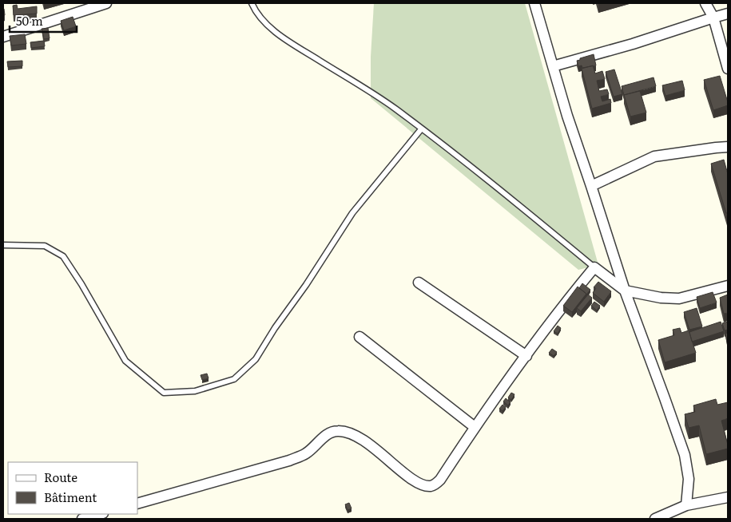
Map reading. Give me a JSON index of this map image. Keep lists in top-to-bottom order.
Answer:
{
  "legend": ["Route", "Bâtiment"],
  "scale_bar": "50 m"
}
